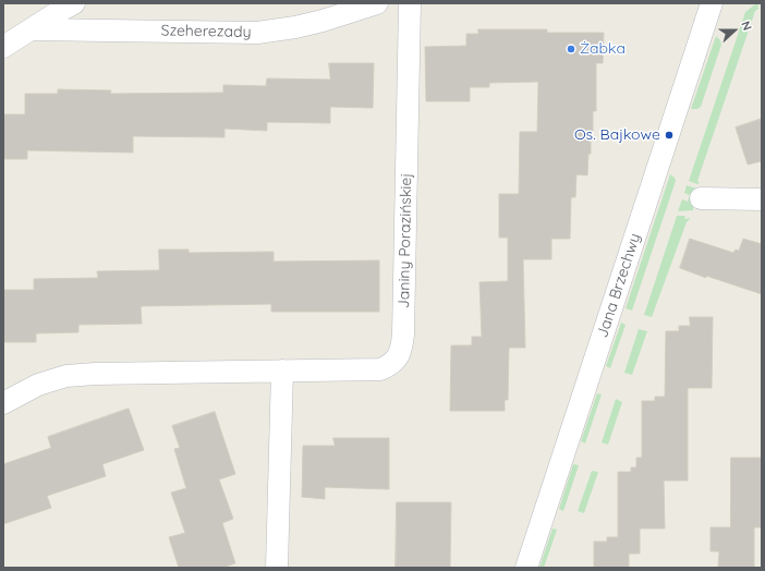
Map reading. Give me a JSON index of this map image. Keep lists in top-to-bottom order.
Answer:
{
  "streets": {
    "street": ["Szeherezady", "Janiny Porazińskiej", "Jana Brzechwy"]
  },
  "places": ["Żabka", "Os. Bajkowe"],
  "north": "right"
}
